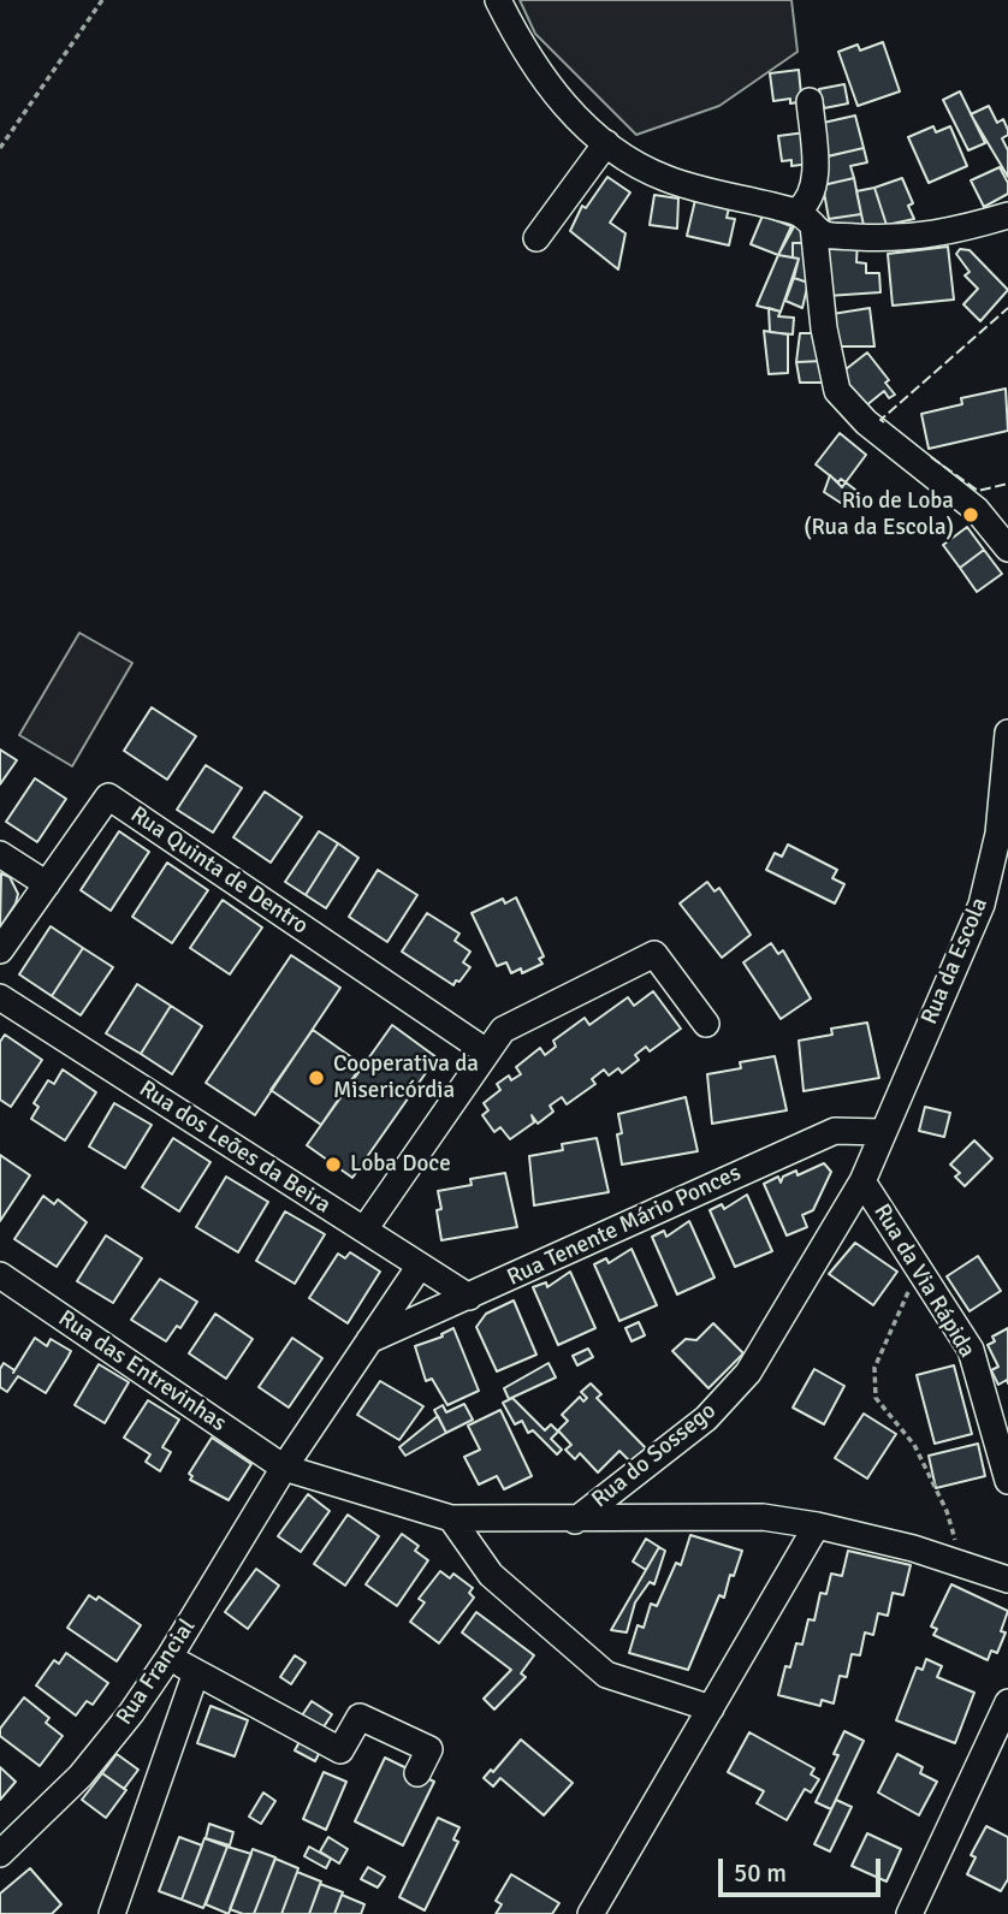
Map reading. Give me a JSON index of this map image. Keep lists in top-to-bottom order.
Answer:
{
  "streets": {
    "street": [
      "Rua Quinta de Dentro",
      "Rua da Escola",
      "Rua dos Leões da Beira",
      "Rua Tenente Mário Ponces",
      "Rua da Via Rápida",
      "Rua das Entrevinhas",
      "Rua do Sossego",
      "Rua Francial"
    ]
  },
  "crossings": [
    ["Rua da Escola", "Rua Tenente Mário Ponces"],
    ["Rua da Escola", "Rua do Sossego"],
    ["Rua dos Leões da Beira", "Rua Tenente Mário Ponces"],
    ["Rua Tenente Mário Ponces", "Rua do Sossego"],
    ["Rua da Via Rápida", "Rua do Sossego"],
    ["Rua das Entrevinhas", "Rua do Sossego"],
    ["Rua das Entrevinhas", "Rua Francial"],
    ["Rua do Sossego", "Rua Francial"]
  ],
  "places": ["Rio de Loba (Rua da Escola)", "Cooperativa da Misericórdia", "Loba Doce"],
  "scale_bar": "50 m"
}
